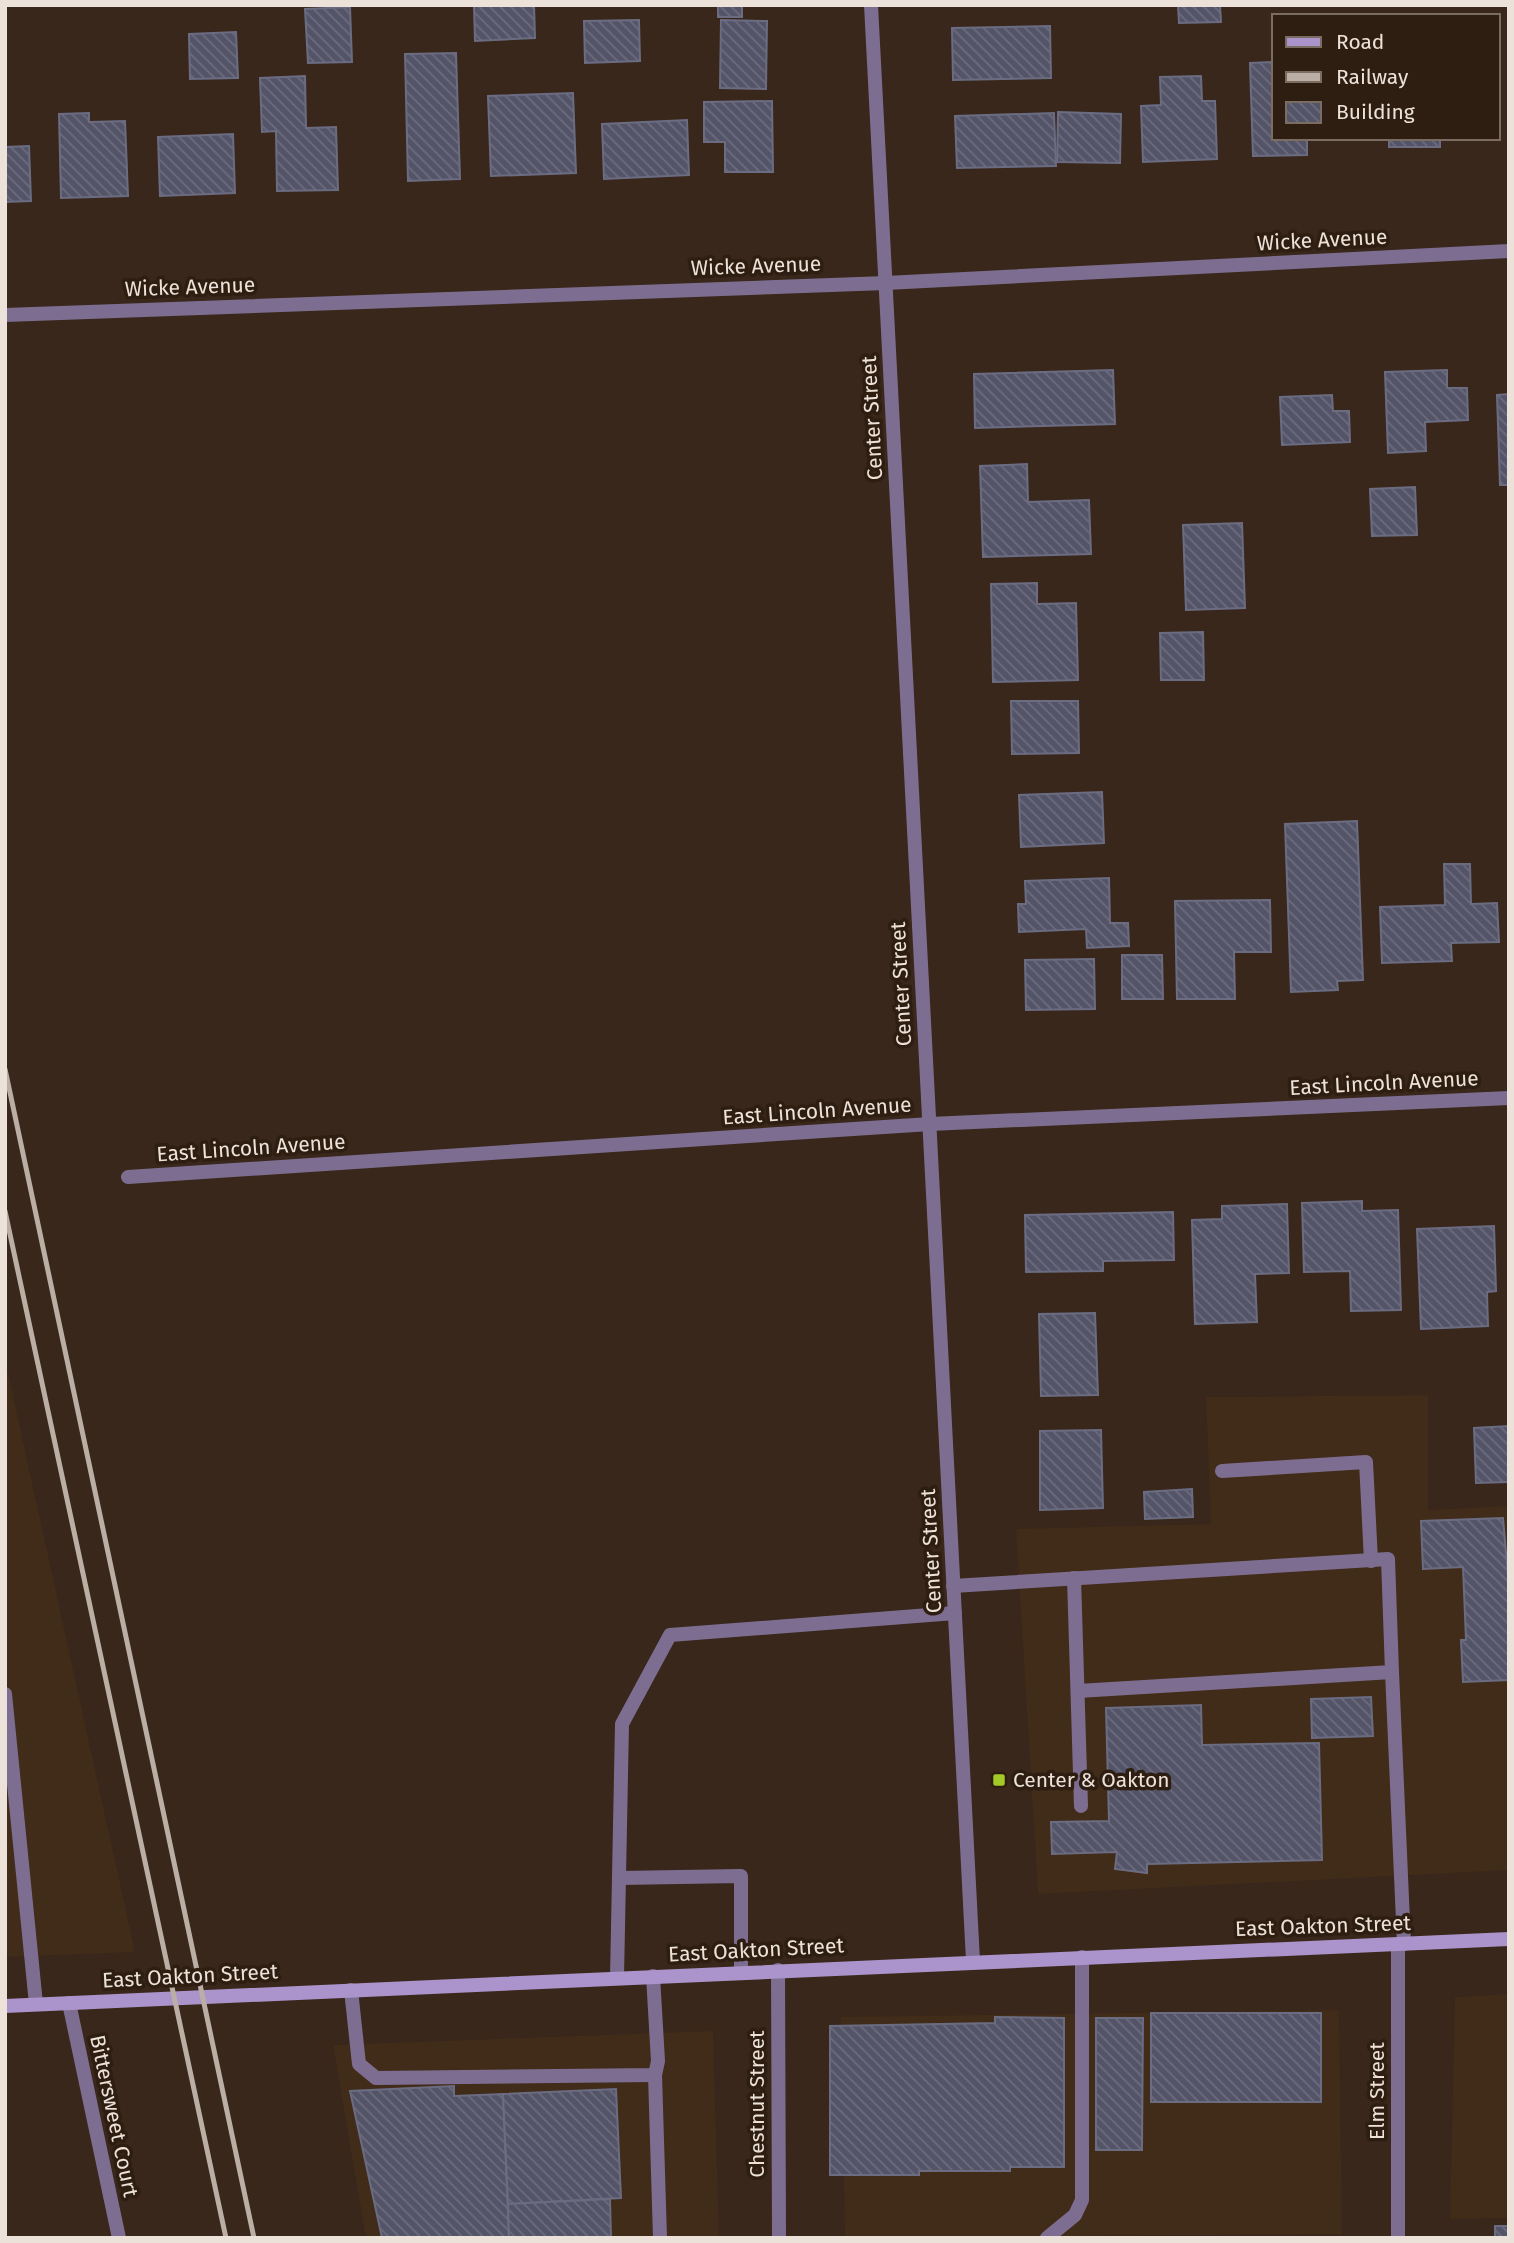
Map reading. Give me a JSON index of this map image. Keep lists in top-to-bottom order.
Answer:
{
  "streets": {
    "main road": ["East Oakton Street"],
    "street": [
      "Wicke Avenue",
      "Center Street",
      "East Lincoln Avenue",
      "Elm Street",
      "Chestnut Street",
      "Bittersweet Court"
    ]
  },
  "crossings": [
    ["Wicke Avenue", "Center Street"],
    ["Center Street", "East Lincoln Avenue"],
    ["Center Street", "East Oakton Street"],
    ["East Oakton Street", "Elm Street"],
    ["East Oakton Street", "Chestnut Street"],
    ["East Oakton Street", "Bittersweet Court"]
  ],
  "places": {
    "transit": ["Center & Oakton"]
  },
  "legend": ["Road", "Railway", "Building"]
}
